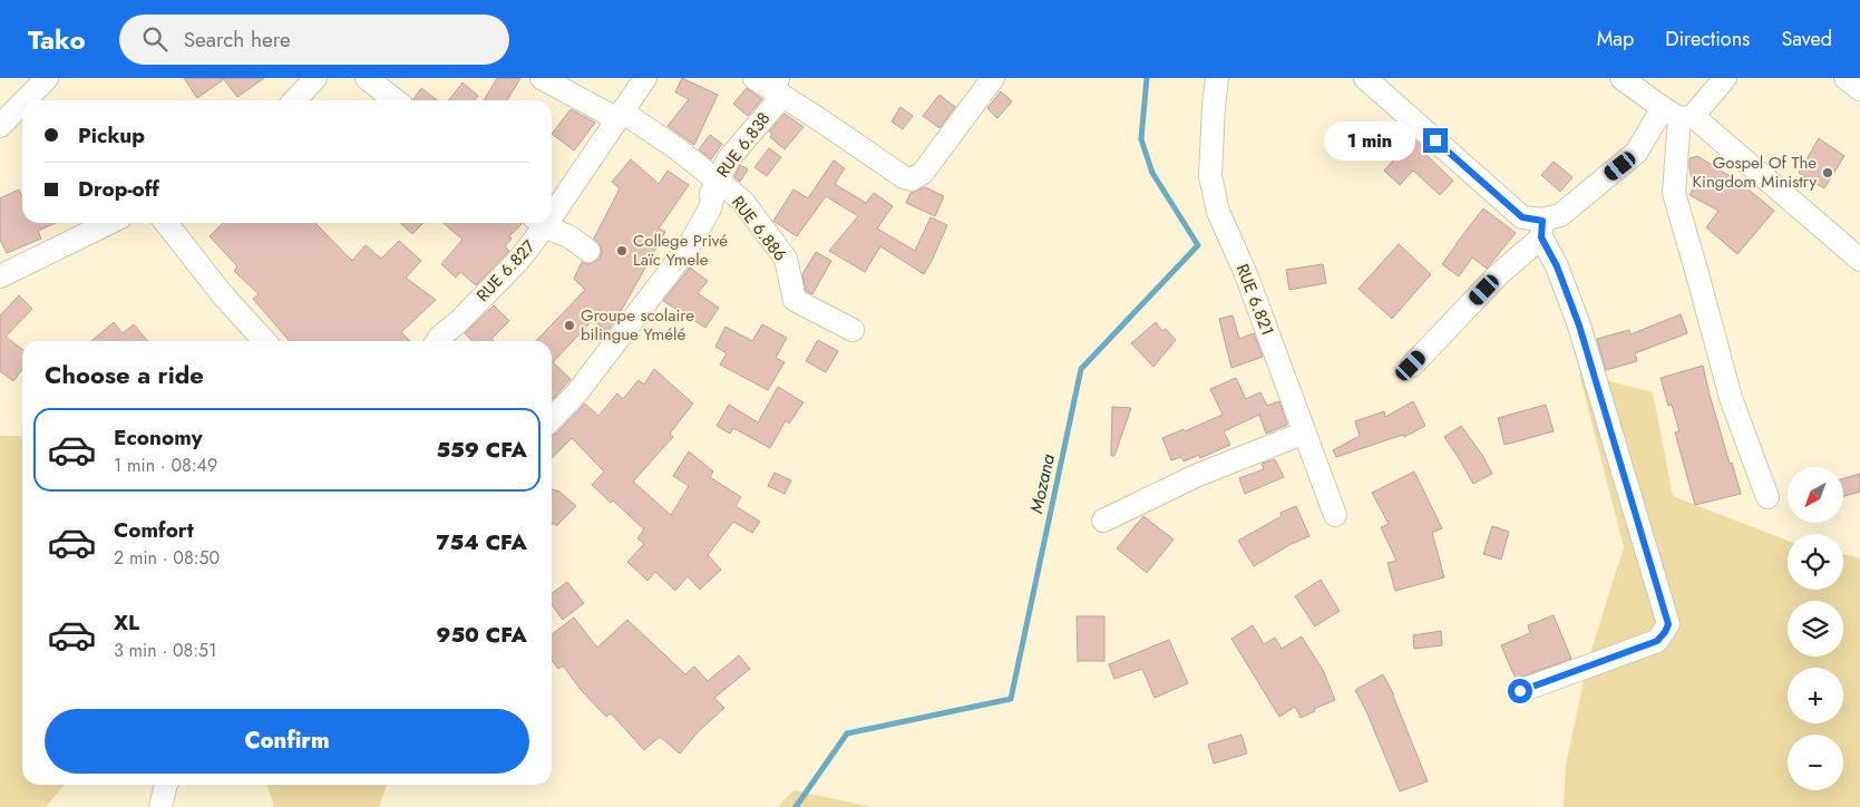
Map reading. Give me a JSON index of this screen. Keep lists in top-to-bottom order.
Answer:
{
  "streets": {
    "street": [
      "RUE 6.838",
      "RUE 6.886",
      "RUE 6.827",
      "RUE 6.821"
    ]
  },
  "crossings": [
    ["RUE 6.838", "RUE 6.886"],
    ["RUE 6.886", "RUE 6.827"]
  ],
  "water": ["Mozana"],
  "places": ["Gospel Of The Kingdom Ministry", "College Privé Laïc Ymele", "Groupe scolaire bilingue Ymélé"],
  "north": "bottom left",
  "page": {
    "header": "Tako",
    "search": "Search here",
    "nav": ["Map", "Directions", "Saved"],
    "banner": ["Pickup", "Drop-off"],
    "bubble": "1 min",
    "heading": "Choose a ride",
    "list": [
      {
        "name": "Economy",
        "note": "1 min · 08:49",
        "value": "559 CFA"
      },
      {
        "name": "Comfort",
        "note": "2 min · 08:50",
        "value": "754 CFA"
      },
      {
        "name": "XL",
        "note": "3 min · 08:51",
        "value": "950 CFA"
      }
    ],
    "map_buttons": ["+", "−"],
    "buttons": "Confirm"
  }
}
